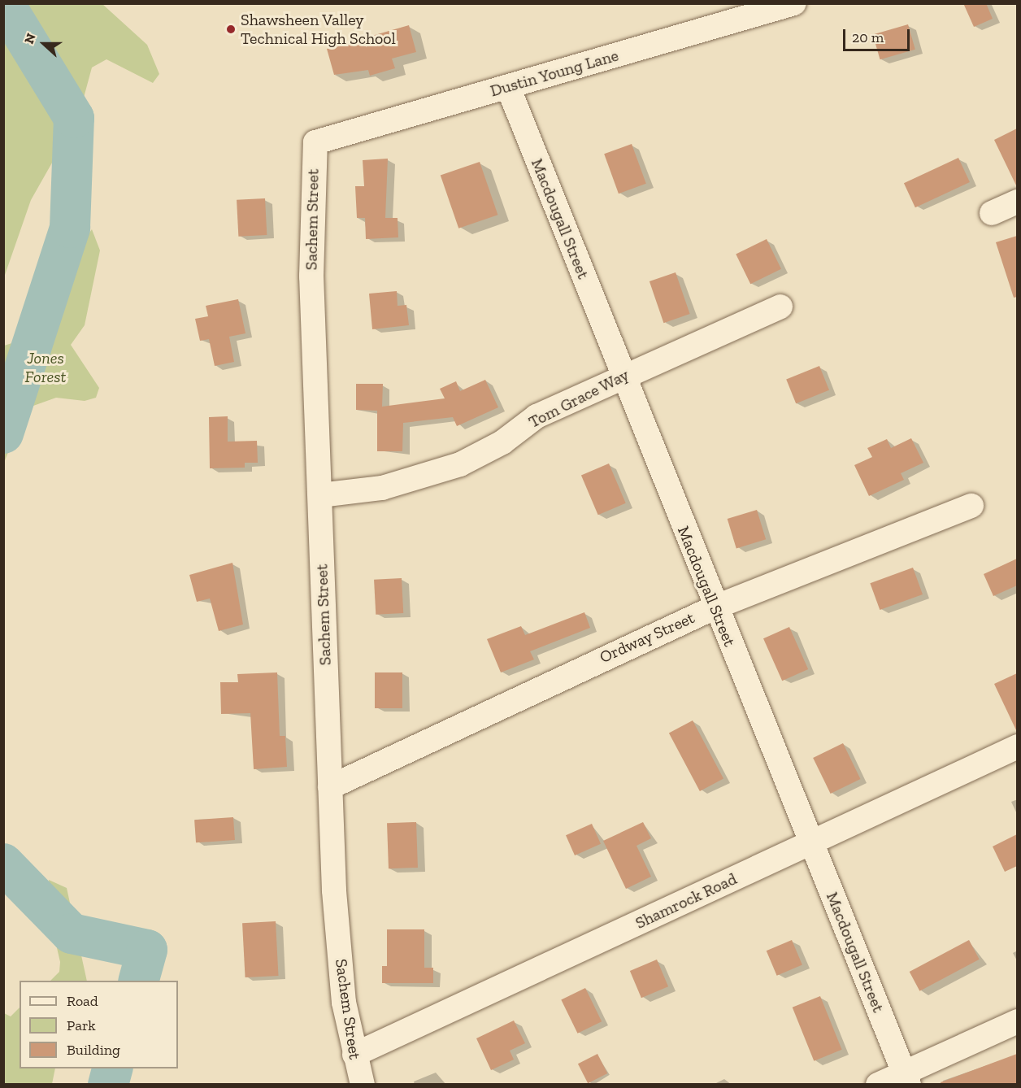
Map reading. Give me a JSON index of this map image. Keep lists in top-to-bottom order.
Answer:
{
  "streets": {
    "street": [
      "Dustin Young Lane",
      "Macdougall Street",
      "Sachem Street",
      "Tom Grace Way",
      "Ordway Street",
      "Shamrock Road"
    ]
  },
  "crossings": [
    ["Dustin Young Lane", "Macdougall Street"],
    ["Dustin Young Lane", "Sachem Street"],
    ["Macdougall Street", "Tom Grace Way"],
    ["Macdougall Street", "Ordway Street"],
    ["Macdougall Street", "Shamrock Road"],
    ["Sachem Street", "Tom Grace Way"],
    ["Sachem Street", "Ordway Street"],
    ["Sachem Street", "Shamrock Road"]
  ],
  "parks": ["Jones Forest"],
  "places": ["Shawsheen Valley Technical High School"],
  "legend": ["Road", "Park", "Building"],
  "scale_bar": "20 m",
  "north": "left"
}
